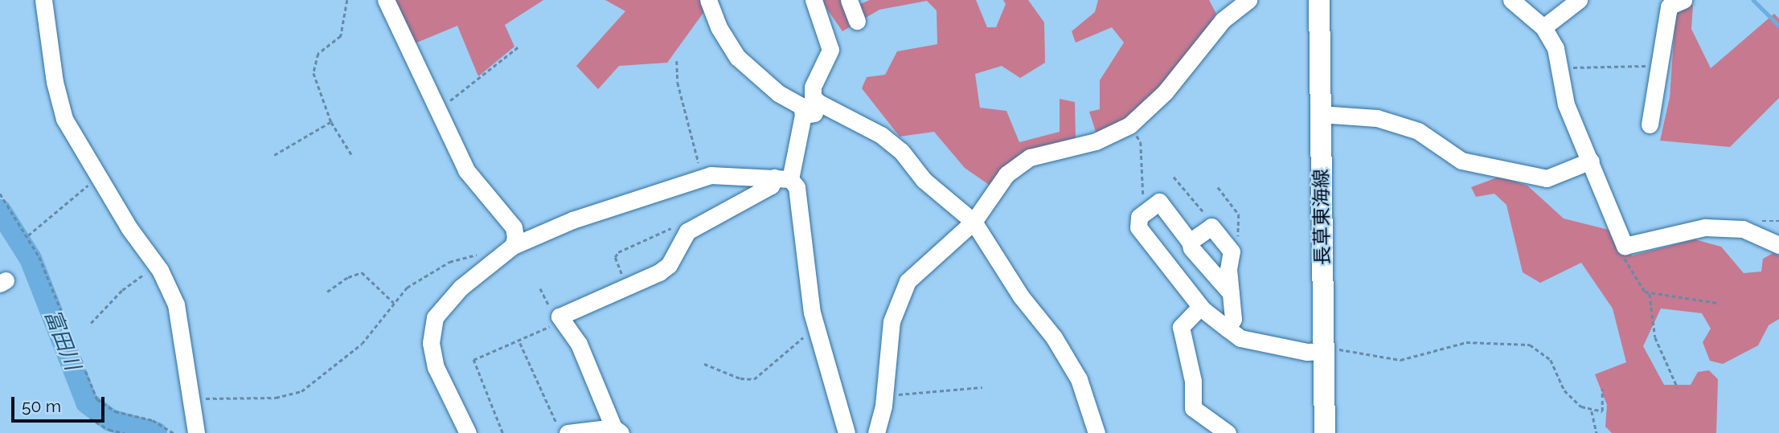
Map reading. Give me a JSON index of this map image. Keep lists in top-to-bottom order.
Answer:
{
  "streets": {
    "main road": ["長草東海線"]
  },
  "water": ["富田川"],
  "scale_bar": "50 m"
}
